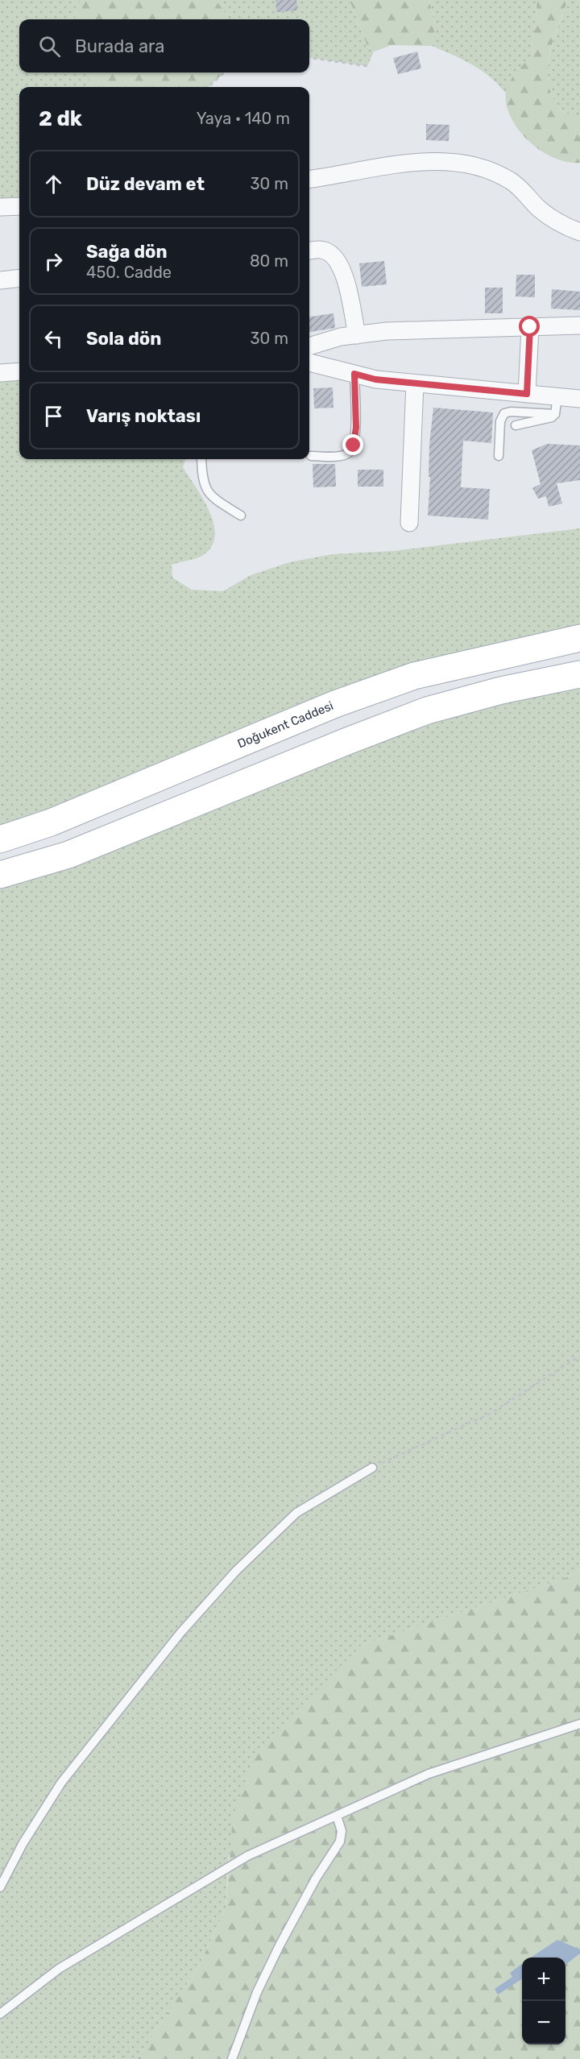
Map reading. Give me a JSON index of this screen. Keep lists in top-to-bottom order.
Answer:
{
  "streets": {
    "main road": ["Doğukent Caddesi"]
  },
  "page": {
    "search": "Burada ara",
    "heading": ["2 dk", "Yaya · 140 m"],
    "list": [
      ["Düz devam et", "30 m"],
      ["Sağa dön", "450. Cadde", "80 m"],
      ["Sola dön", "30 m"],
      "Varış noktası"
    ],
    "map_buttons": ["+", "−"]
  }
}
